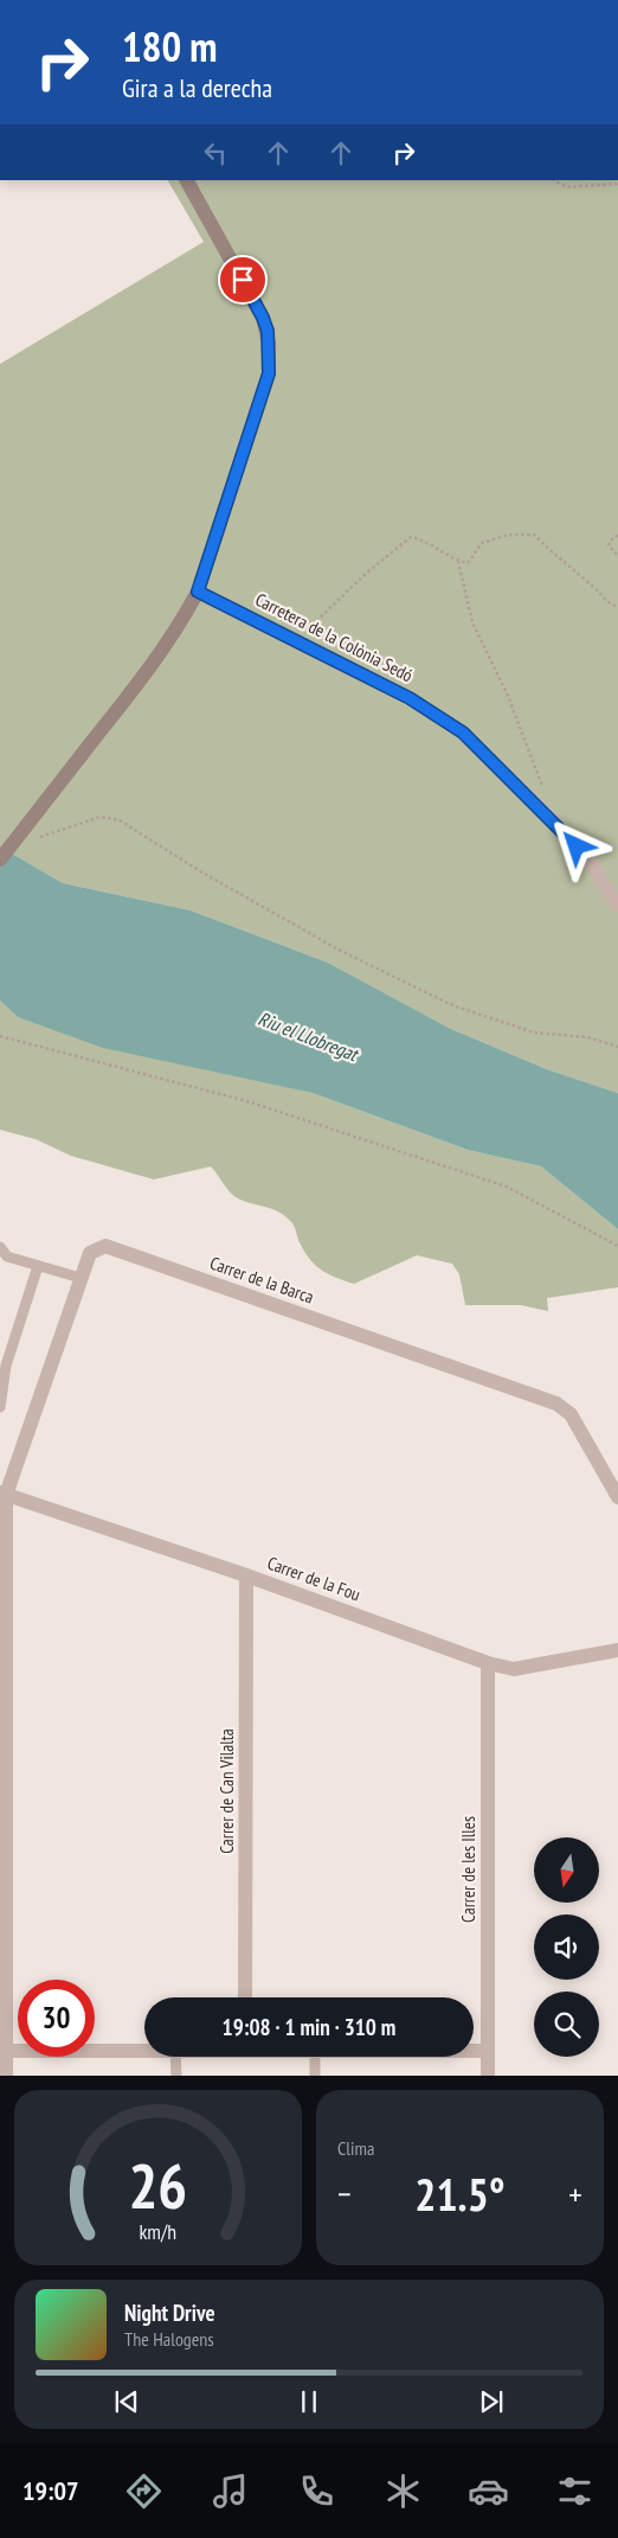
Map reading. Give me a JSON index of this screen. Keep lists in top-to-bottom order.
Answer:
{
  "streets": {
    "street": [
      "Carretera de la Colònia Sedó",
      "Carrer de la Barca",
      "Carrer de la Fou",
      "Carrer de Can Vilalta",
      "Carrer de les Illes"
    ]
  },
  "crossings": [
    ["Carrer de la Barca", "Carrer de la Fou"],
    ["Carrer de la Fou", "Carrer de Can Vilalta"],
    ["Carrer de la Fou", "Carrer de les Illes"]
  ],
  "water": ["Riu el Llobregat"],
  "north": "bottom",
  "page": {
    "turn": ["180 m", "Gira a la derecha"],
    "limit": "30",
    "trip": "19:08 · 1 min · 310 m",
    "tile": "Clima",
    "heat": ["−", "21.5°", "+"],
    "song": ["Night Drive", "The Halogens"],
    "tabs": "19:07",
    "gauge": ["26", "km/h"]
  }
}
